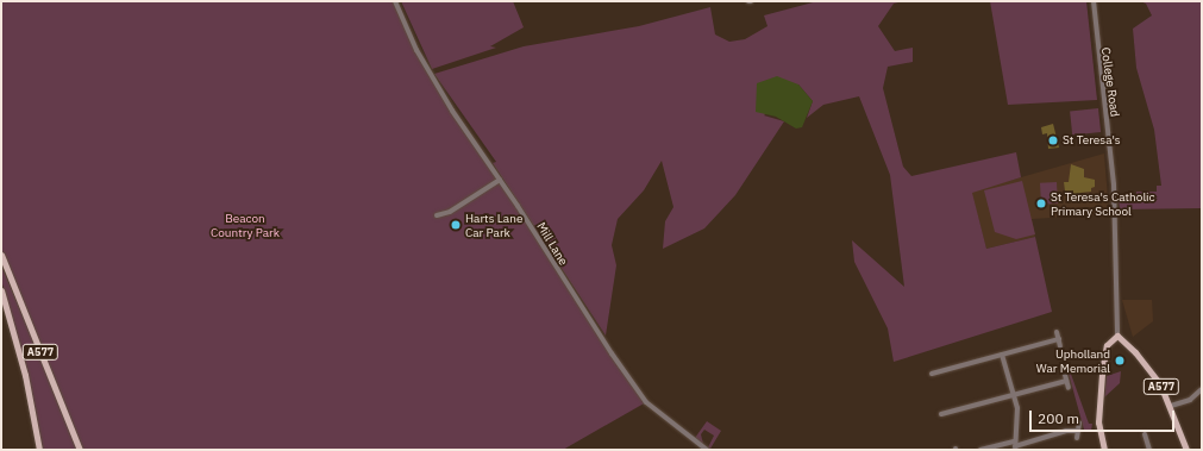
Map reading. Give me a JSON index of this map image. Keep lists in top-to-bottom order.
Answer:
{
  "streets": {
    "main road": ["A577"],
    "street": ["College Road", "Mill Lane"]
  },
  "crossings": [
    ["College Road", "A577"]
  ],
  "parks": ["Beacon Country Park"],
  "places": [
    "St Teresa's",
    "St Teresa's Catholic Primary School",
    "Harts Lane Car Park",
    "Upholland War Memorial"
  ],
  "scale_bar": "200 m"
}
